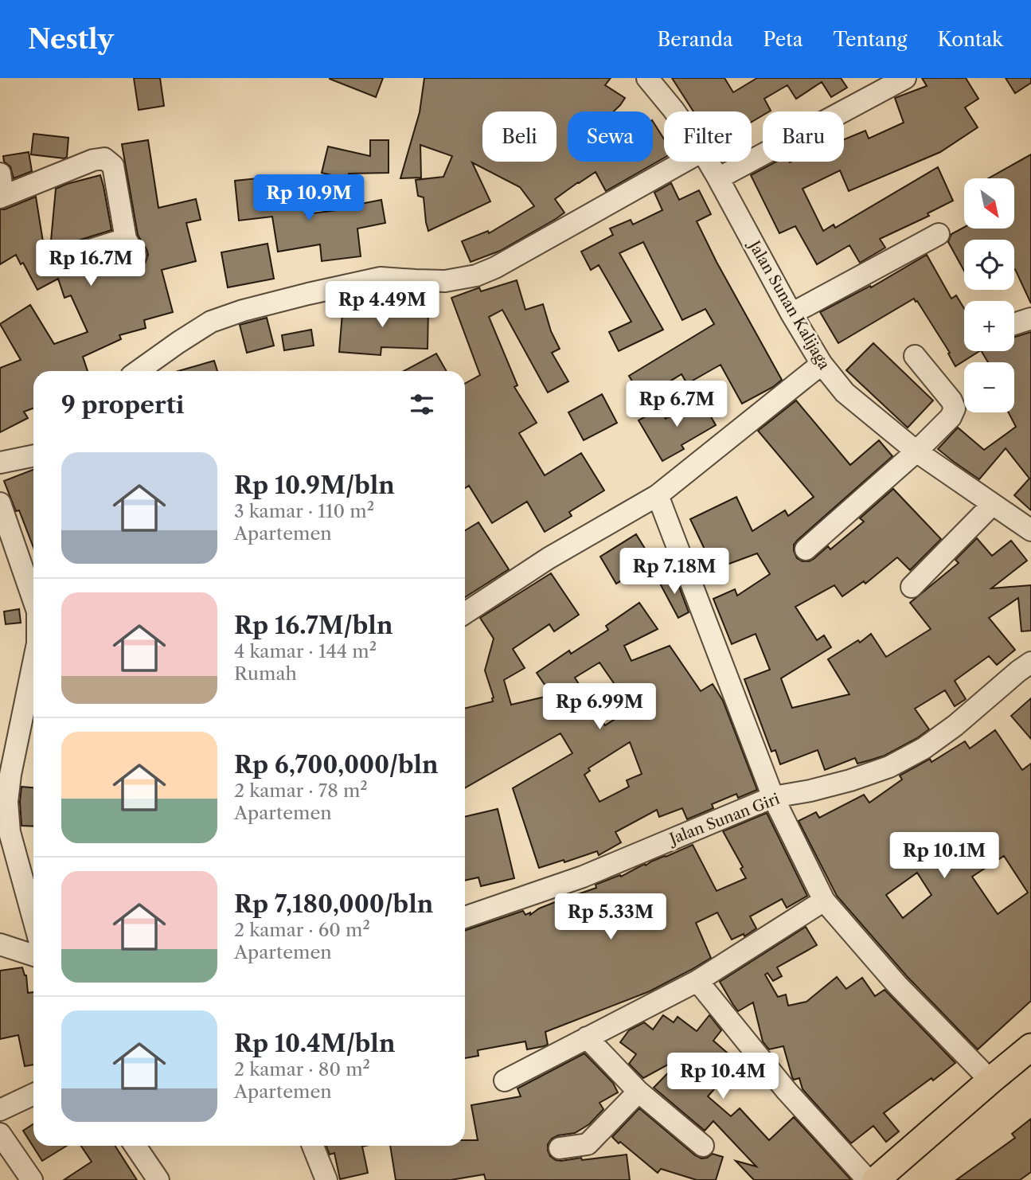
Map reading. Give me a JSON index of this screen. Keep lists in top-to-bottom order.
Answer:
{
  "streets": {
    "street": ["Jalan Sunan Kalijaga", "Jalan Sunan Giri"]
  },
  "north": "bottom right",
  "page": {
    "header": "Nestly",
    "nav": [
      "Beranda",
      "Peta",
      "Tentang",
      "Kontak"
    ],
    "chip": [
      "Beli",
      "Sewa",
      "Filter",
      "Baru"
    ],
    "price": [
      "Rp 10.9M",
      "Rp 16.7M",
      "Rp 4.49M",
      "Rp 6.7M",
      "Rp 7.18M",
      "Rp 6.99M",
      "Rp 10.1M",
      "Rp 5.33M",
      "Rp 10.4M"
    ],
    "map_buttons": ["+", "−"],
    "heading": "9 properti",
    "list": [
      {
        "name": "Rp 10.9M/bln",
        "note": "3 kamar · 110 m² · Apartemen"
      },
      {
        "name": "Rp 16.7M/bln",
        "note": "4 kamar · 144 m² · Rumah"
      },
      {
        "name": "Rp 6,700,000/bln",
        "note": "2 kamar · 78 m² · Apartemen"
      },
      {
        "name": "Rp 7,180,000/bln",
        "note": "2 kamar · 60 m² · Apartemen"
      },
      {
        "name": "Rp 10.4M/bln",
        "note": "2 kamar · 80 m² · Apartemen"
      }
    ]
  }
}
